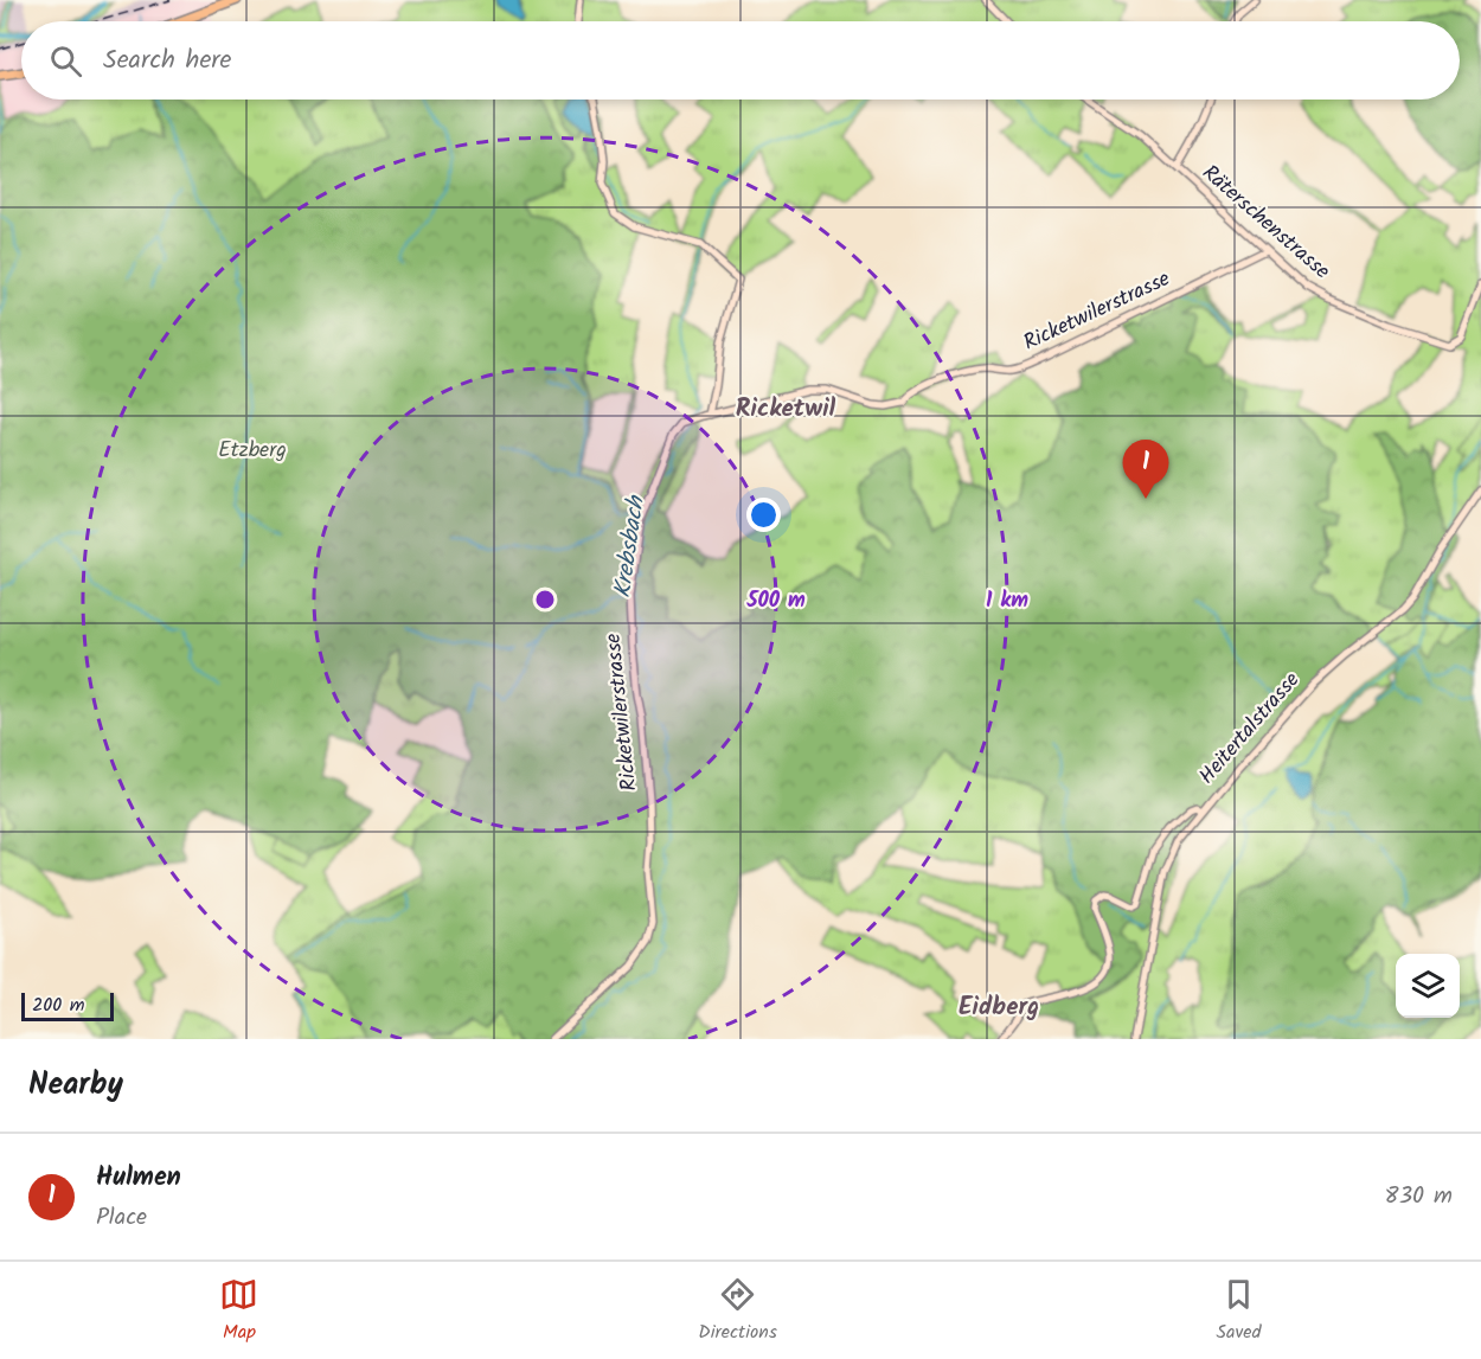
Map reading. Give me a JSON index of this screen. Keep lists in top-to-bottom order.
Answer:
{
  "streets": {
    "street": ["Räterschenstrasse", "Ricketwilerstrasse", "Heitertalstrasse"]
  },
  "crossings": [
    ["Räterschenstrasse", "Ricketwilerstrasse"]
  ],
  "districts": ["Ricketwil", "Eidberg"],
  "water": ["Krebsbach"],
  "parks": ["Etzberg"],
  "scale_bar": "200 m",
  "page": {
    "search": "Search here",
    "pins": "1",
    "scale": "200 m",
    "heading": "Nearby",
    "list": [
      {
        "mark": "1",
        "name": "Hulmen",
        "note": "Place",
        "value": "830 m"
      }
    ],
    "nav": ["Map", "Directions", "Saved"]
  },
  "rings": ["500 m", "1 km"]
}
